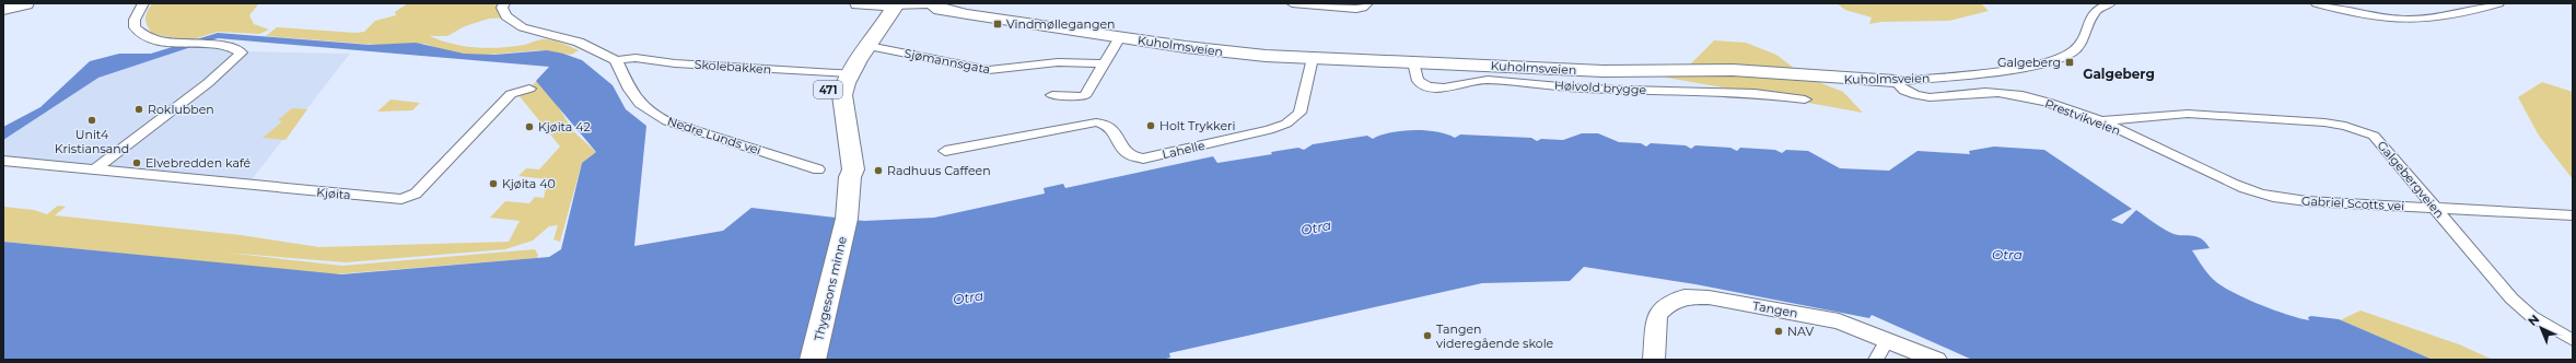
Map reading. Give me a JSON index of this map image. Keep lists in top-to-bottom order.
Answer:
{
  "streets": {
    "main road": ["471", "Thygesons minne"],
    "street": [
      "Kuholmsveien",
      "Sjømannsgata",
      "Skolebakken",
      "Høivold brygge",
      "Prestvikveien",
      "Nedre Lunds vei",
      "Lahelle",
      "Galgebergveien",
      "Kjøita",
      "Gabriel Scotts vei",
      "Tangen"
    ]
  },
  "crossings": [
    ["Kuholmsveien", "Høivold brygge"],
    ["Kuholmsveien", "471"],
    ["Kuholmsveien", "Prestvikveien"],
    ["Kuholmsveien", "Lahelle"],
    ["Sjømannsgata", "471"],
    ["Skolebakken", "471"],
    ["Skolebakken", "Nedre Lunds vei"],
    ["Skolebakken", "Thygesons minne"],
    ["471", "Thygesons minne"],
    ["Prestvikveien", "Galgebergveien"],
    ["Prestvikveien", "Gabriel Scotts vei"],
    ["Galgebergveien", "Gabriel Scotts vei"]
  ],
  "districts": ["Galgeberg"],
  "water": ["Otra"],
  "places": {
    "transit": ["Vindmøllegangen", "Galgeberg"],
    "other": [
      "Roklubben",
      "Unit4 Kristiansand",
      "Holt Trykkeri",
      "Kjøita 42",
      "Elvebredden kafé",
      "Radhuus Caffeen",
      "Kjøita 40",
      "NAV",
      "Tangen videregående skole"
    ]
  },
  "north": "top left"
}
